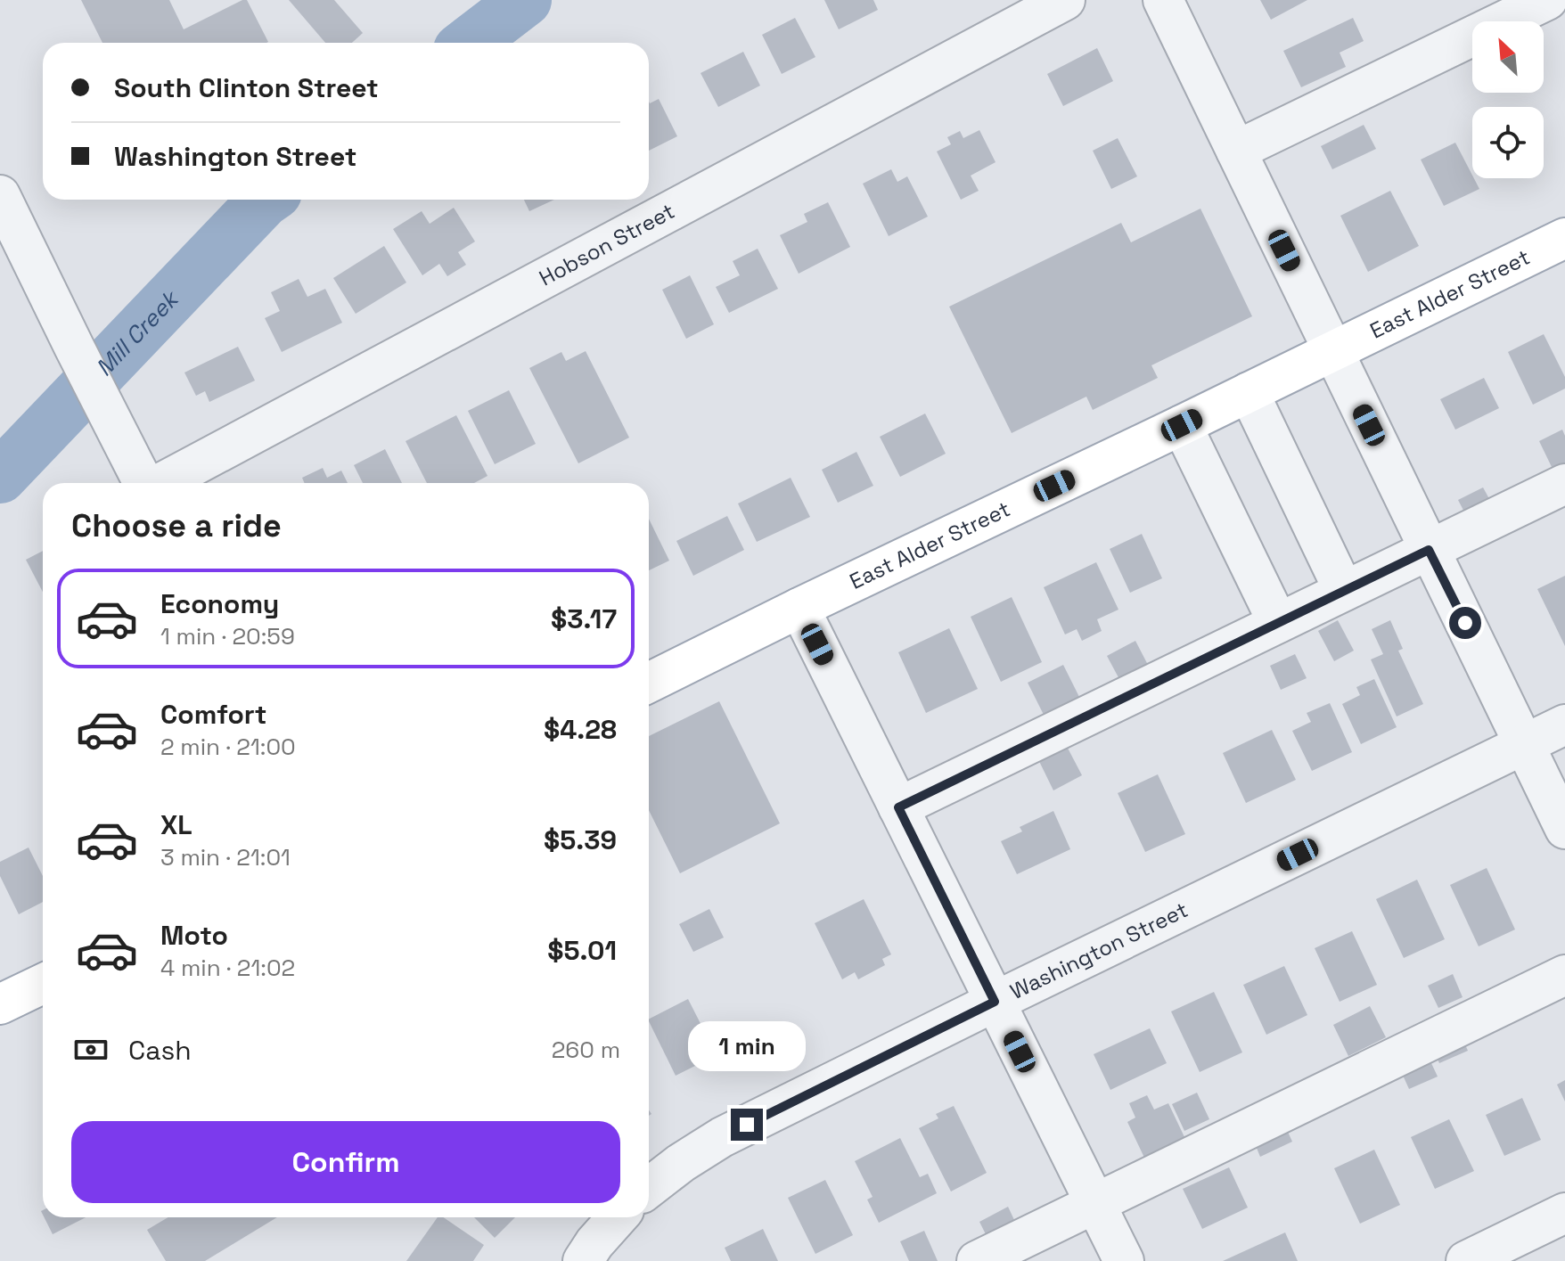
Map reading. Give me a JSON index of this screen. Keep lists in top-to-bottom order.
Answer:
{
  "streets": {
    "main road": ["East Alder Street"],
    "street": ["Hobson Street", "Washington Street"]
  },
  "water": ["Mill Creek"],
  "north": "top left",
  "page": {
    "banner": ["South Clinton Street", "Washington Street"],
    "heading": "Choose a ride",
    "list": [
      {
        "name": "Economy",
        "note": "1 min · 20:59",
        "value": "$3.17"
      },
      {
        "name": "Comfort",
        "note": "2 min · 21:00",
        "value": "$4.28"
      },
      {
        "name": "XL",
        "note": "3 min · 21:01",
        "value": "$5.39"
      },
      {
        "name": "Moto",
        "note": "4 min · 21:02",
        "value": "$5.01"
      }
    ],
    "pay": ["Cash", "260 m"],
    "bubble": "1 min",
    "buttons": "Confirm"
  }
}
